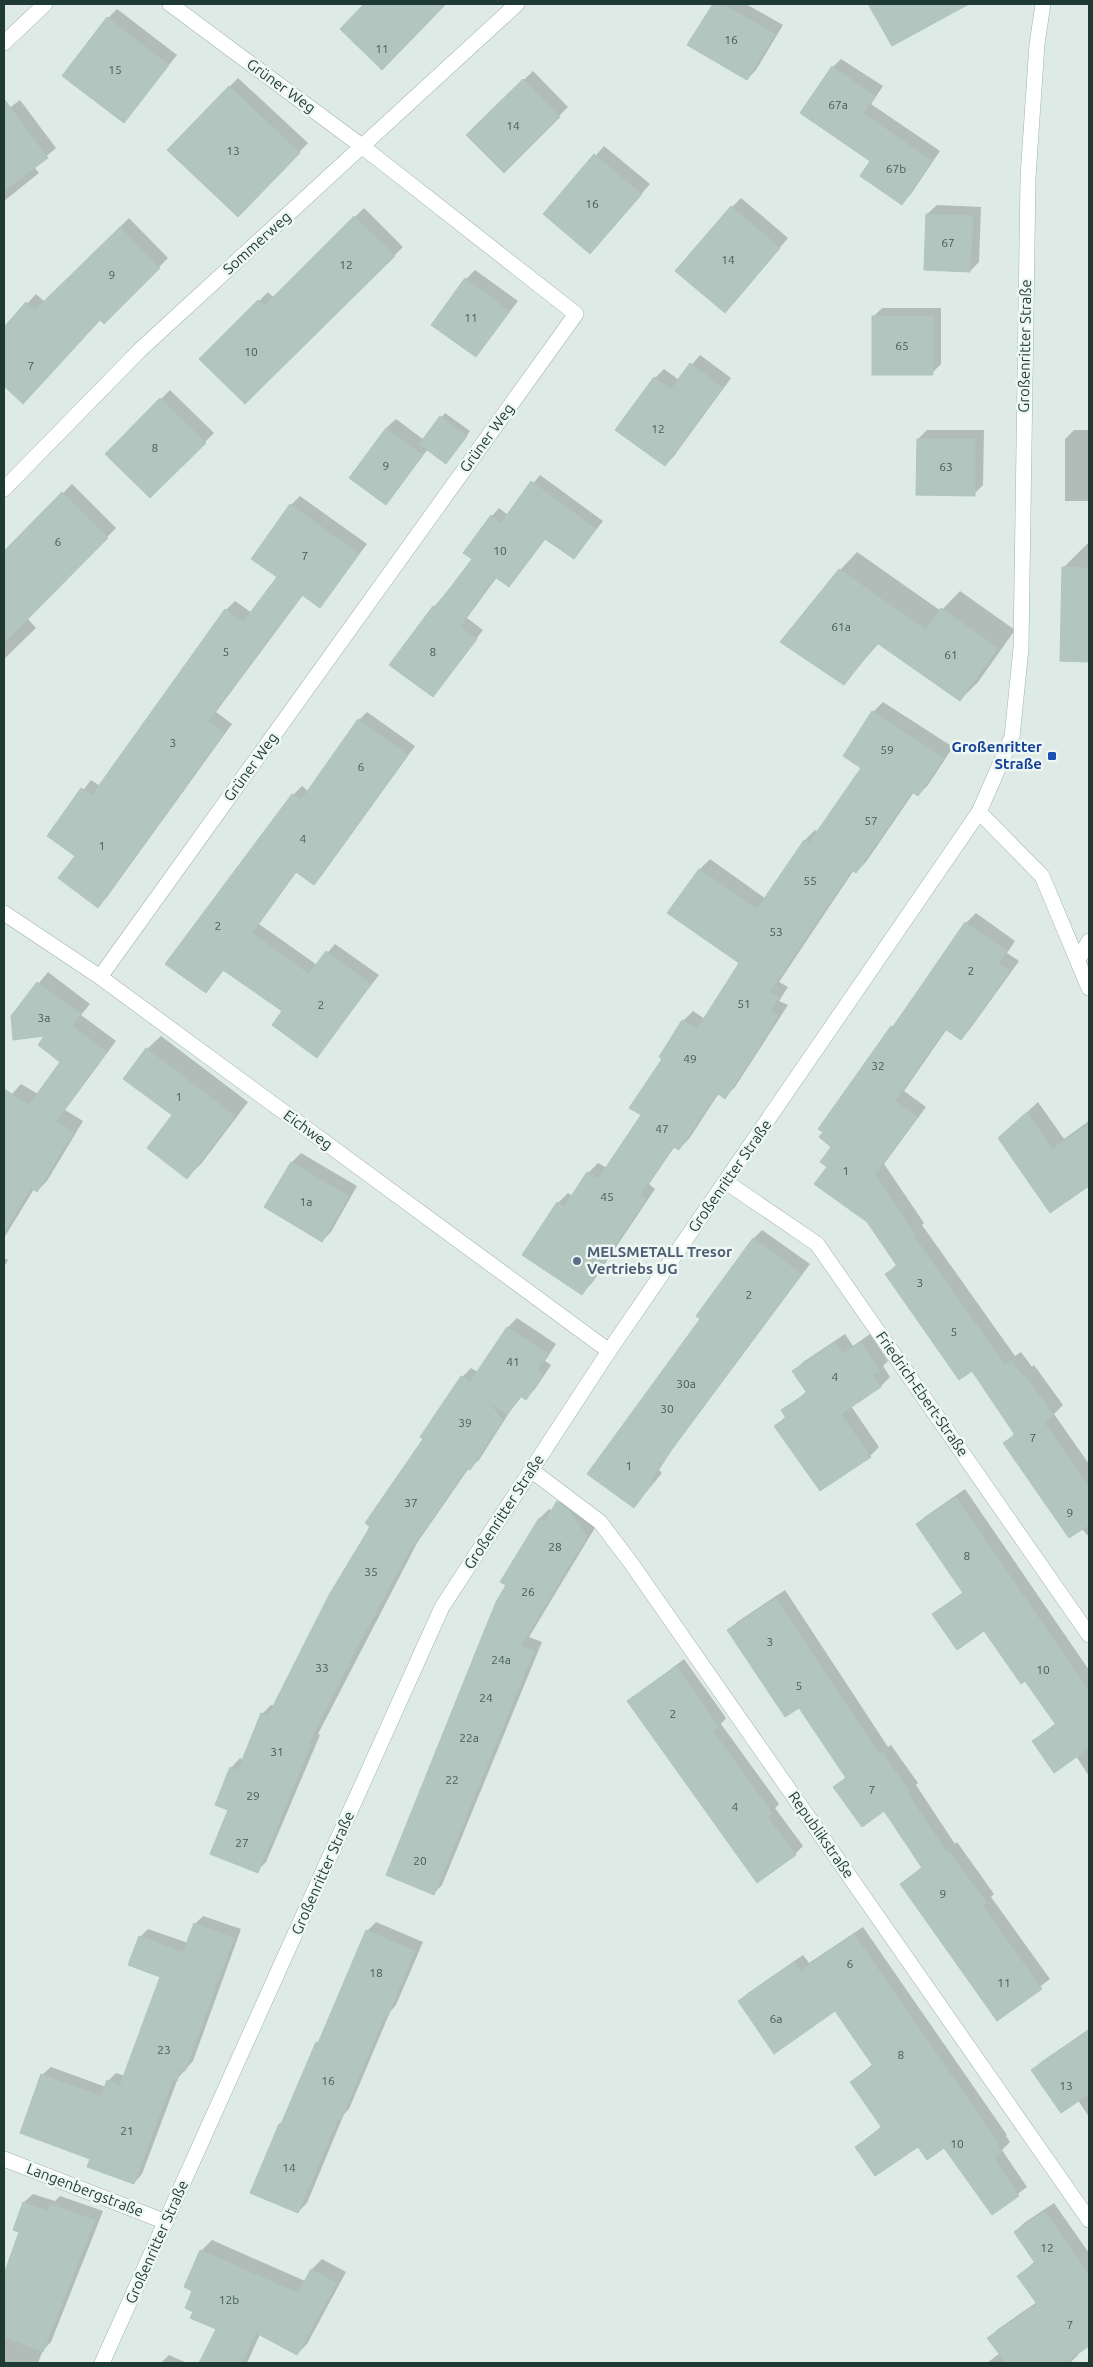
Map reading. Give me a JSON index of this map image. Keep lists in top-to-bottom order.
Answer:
{
  "streets": {
    "street": [
      "Grüner Weg",
      "Sommerweg",
      "Großenritter Straße",
      "Eichweg",
      "Friedrich-Ebert-Straße",
      "Republikstraße",
      "Langenbergstraße"
    ]
  },
  "crossings": [
    ["Grüner Weg", "Sommerweg"],
    ["Grüner Weg", "Eichweg"],
    ["Großenritter Straße", "Eichweg"],
    ["Großenritter Straße", "Friedrich-Ebert-Straße"],
    ["Großenritter Straße", "Republikstraße"],
    ["Großenritter Straße", "Langenbergstraße"]
  ],
  "places": {
    "transit": ["Großenritter Straße"],
    "other": ["MELSMETALL Tresor Vertriebs UG"]
  },
  "house_numbers": [
    "16",
    "11",
    "15",
    "67a",
    "14",
    "13",
    "67b",
    "16",
    "67",
    "14",
    "12",
    "9",
    "11",
    "65",
    "10",
    "7",
    "12",
    "8",
    "9",
    "63",
    "6",
    "10",
    "7",
    "61a",
    "5",
    "8",
    "61",
    "3",
    "59",
    "6",
    "57",
    "4",
    "1",
    "55",
    "2",
    "53",
    "2",
    "51",
    "2",
    "3a",
    "49",
    "32",
    "1",
    "47",
    "1",
    "45",
    "1a",
    "3",
    "2",
    "5",
    "41",
    "4",
    "30a",
    "30",
    "39",
    "7",
    "1",
    "37",
    "9",
    "28",
    "8",
    "35",
    "26",
    "3",
    "24a",
    "33",
    "10",
    "5",
    "24",
    "2",
    "22a",
    "31",
    "22",
    "7",
    "29",
    "4",
    "27",
    "20",
    "9",
    "6",
    "18",
    "11",
    "6a",
    "23",
    "8",
    "16",
    "13",
    "21",
    "10",
    "14",
    "12",
    "12b",
    "7"
  ]
}
